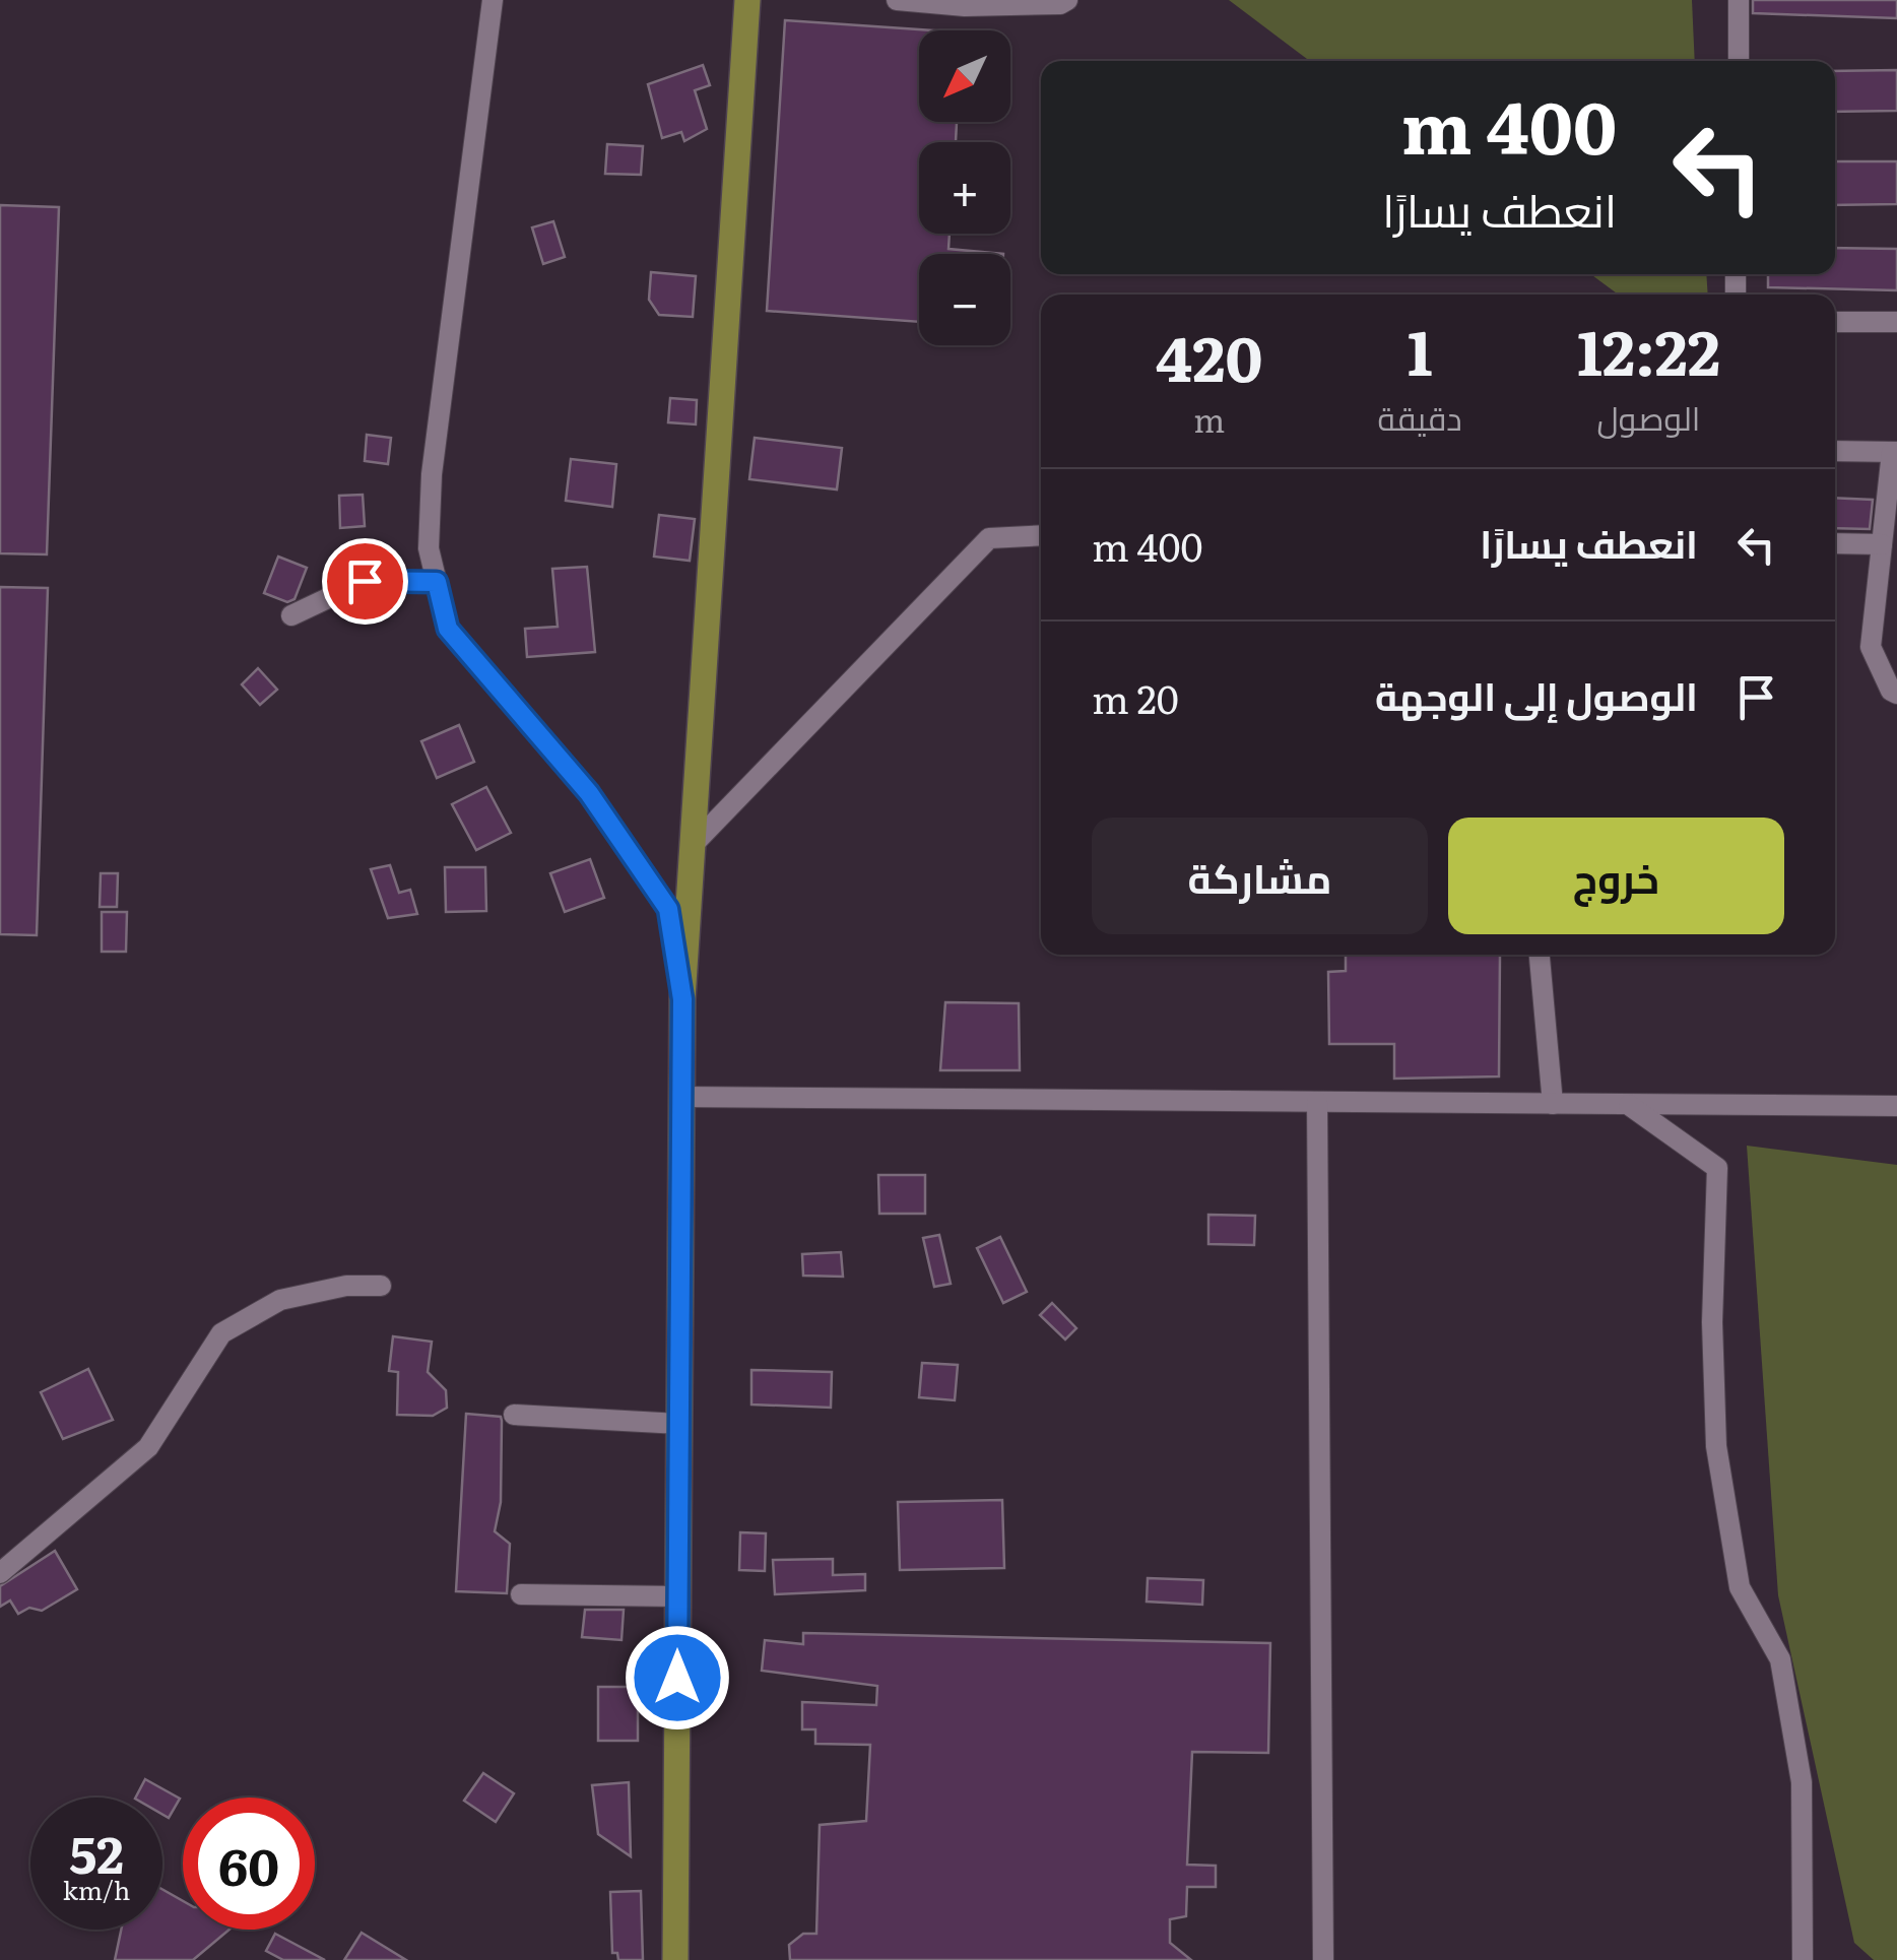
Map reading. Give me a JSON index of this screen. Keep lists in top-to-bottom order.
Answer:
{
  "north": "bottom left",
  "page": {
    "map_buttons": ["+", "−"],
    "turn": ["400 m", "انعطف يسارًا"],
    "eta": [
      "12:22",
      "الوصول",
      "1",
      "دقيقة",
      "420",
      "m"
    ],
    "list": [
      {
        "name": "انعطف يسارًا",
        "value": "400 m"
      },
      {
        "name": "الوصول إلى الوجهة",
        "value": "20 m"
      }
    ],
    "buttons": ["خروج", "مشاركة"],
    "speed": "52 km/h",
    "limit": "60"
  }
}
